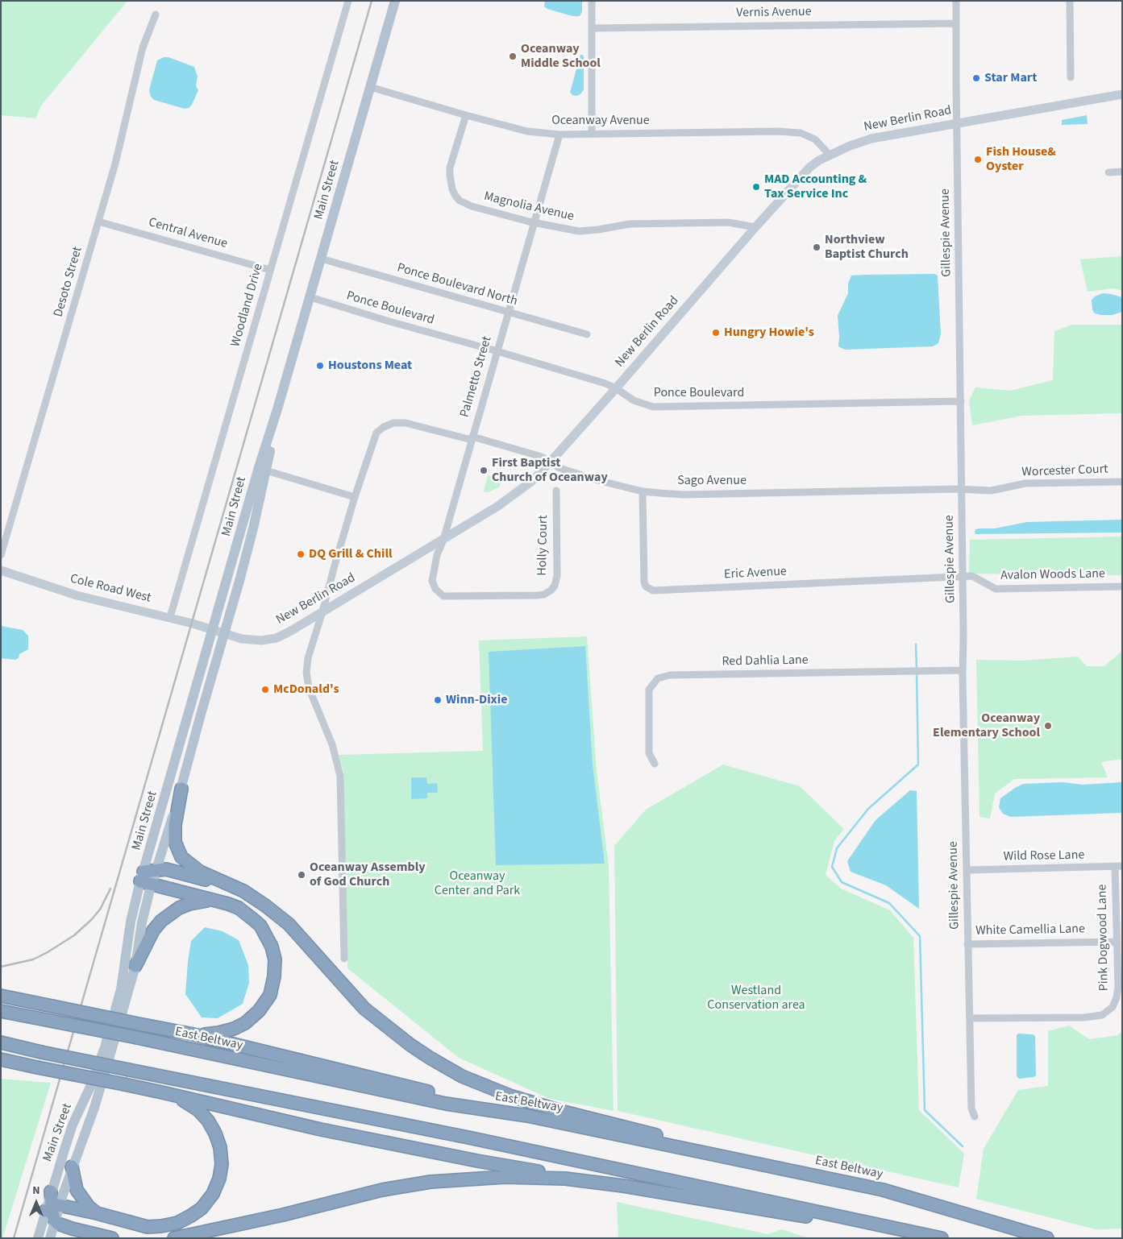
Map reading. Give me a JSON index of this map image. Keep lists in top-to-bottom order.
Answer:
{
  "streets": {
    "highway": ["East Beltway"],
    "main road": ["Main Street"],
    "street": [
      "Vernis Avenue",
      "New Berlin Road",
      "Oceanway Avenue",
      "Magnolia Avenue",
      "Gillespie Avenue",
      "Central Avenue",
      "Desoto Street",
      "Ponce Boulevard North",
      "Woodland Drive",
      "Ponce Boulevard",
      "Palmetto Street",
      "Worcester Court",
      "Sago Avenue",
      "Holly Court",
      "Eric Avenue",
      "Avalon Woods Lane",
      "Cole Road West",
      "Red Dahlia Lane",
      "Wild Rose Lane",
      "White Camellia Lane",
      "Pink Dogwood Lane"
    ]
  },
  "crossings": [
    ["Vernis Avenue", "Gillespie Avenue"],
    ["New Berlin Road", "Oceanway Avenue"],
    ["New Berlin Road", "Main Street"],
    ["New Berlin Road", "Magnolia Avenue"],
    ["New Berlin Road", "Gillespie Avenue"],
    ["New Berlin Road", "Ponce Boulevard"],
    ["New Berlin Road", "Palmetto Street"],
    ["New Berlin Road", "Sago Avenue"],
    ["New Berlin Road", "Cole Road West"],
    ["Oceanway Avenue", "Main Street"],
    ["Oceanway Avenue", "Magnolia Avenue"],
    ["Oceanway Avenue", "Palmetto Street"],
    ["Main Street", "Ponce Boulevard North"],
    ["Main Street", "Ponce Boulevard"],
    ["Main Street", "Cole Road West"],
    ["Magnolia Avenue", "Palmetto Street"],
    ["Gillespie Avenue", "Ponce Boulevard"],
    ["Gillespie Avenue", "Worcester Court"],
    ["Gillespie Avenue", "Sago Avenue"],
    ["Gillespie Avenue", "Eric Avenue"],
    ["Gillespie Avenue", "Avalon Woods Lane"],
    ["Gillespie Avenue", "Red Dahlia Lane"],
    ["Gillespie Avenue", "Wild Rose Lane"],
    ["Gillespie Avenue", "White Camellia Lane"],
    ["Gillespie Avenue", "Pink Dogwood Lane"],
    ["Central Avenue", "Desoto Street"],
    ["Central Avenue", "Woodland Drive"],
    ["Ponce Boulevard North", "Palmetto Street"],
    ["Woodland Drive", "Cole Road West"],
    ["Ponce Boulevard", "Palmetto Street"],
    ["Palmetto Street", "Sago Avenue"],
    ["Palmetto Street", "Holly Court"],
    ["Worcester Court", "Sago Avenue"],
    ["Sago Avenue", "Eric Avenue"],
    ["Eric Avenue", "Avalon Woods Lane"],
    ["Wild Rose Lane", "Pink Dogwood Lane"],
    ["White Camellia Lane", "Pink Dogwood Lane"]
  ],
  "parks": ["Oceanway Center and Park", "Westland Conservation area"],
  "places": [
    "Oceanway Middle School",
    "Star Mart",
    "Fish House& Oyster",
    "MAD Accounting & Tax Service Inc",
    "Northview Baptist Church",
    "Hungry Howie's",
    "Houstons Meat",
    "First Baptist Church of Oceanway",
    "DQ Grill & Chill",
    "McDonald's",
    "Winn-Dixie",
    "Oceanway Elementary School",
    "Oceanway Assembly of God Church"
  ],
  "north": "top"
}
